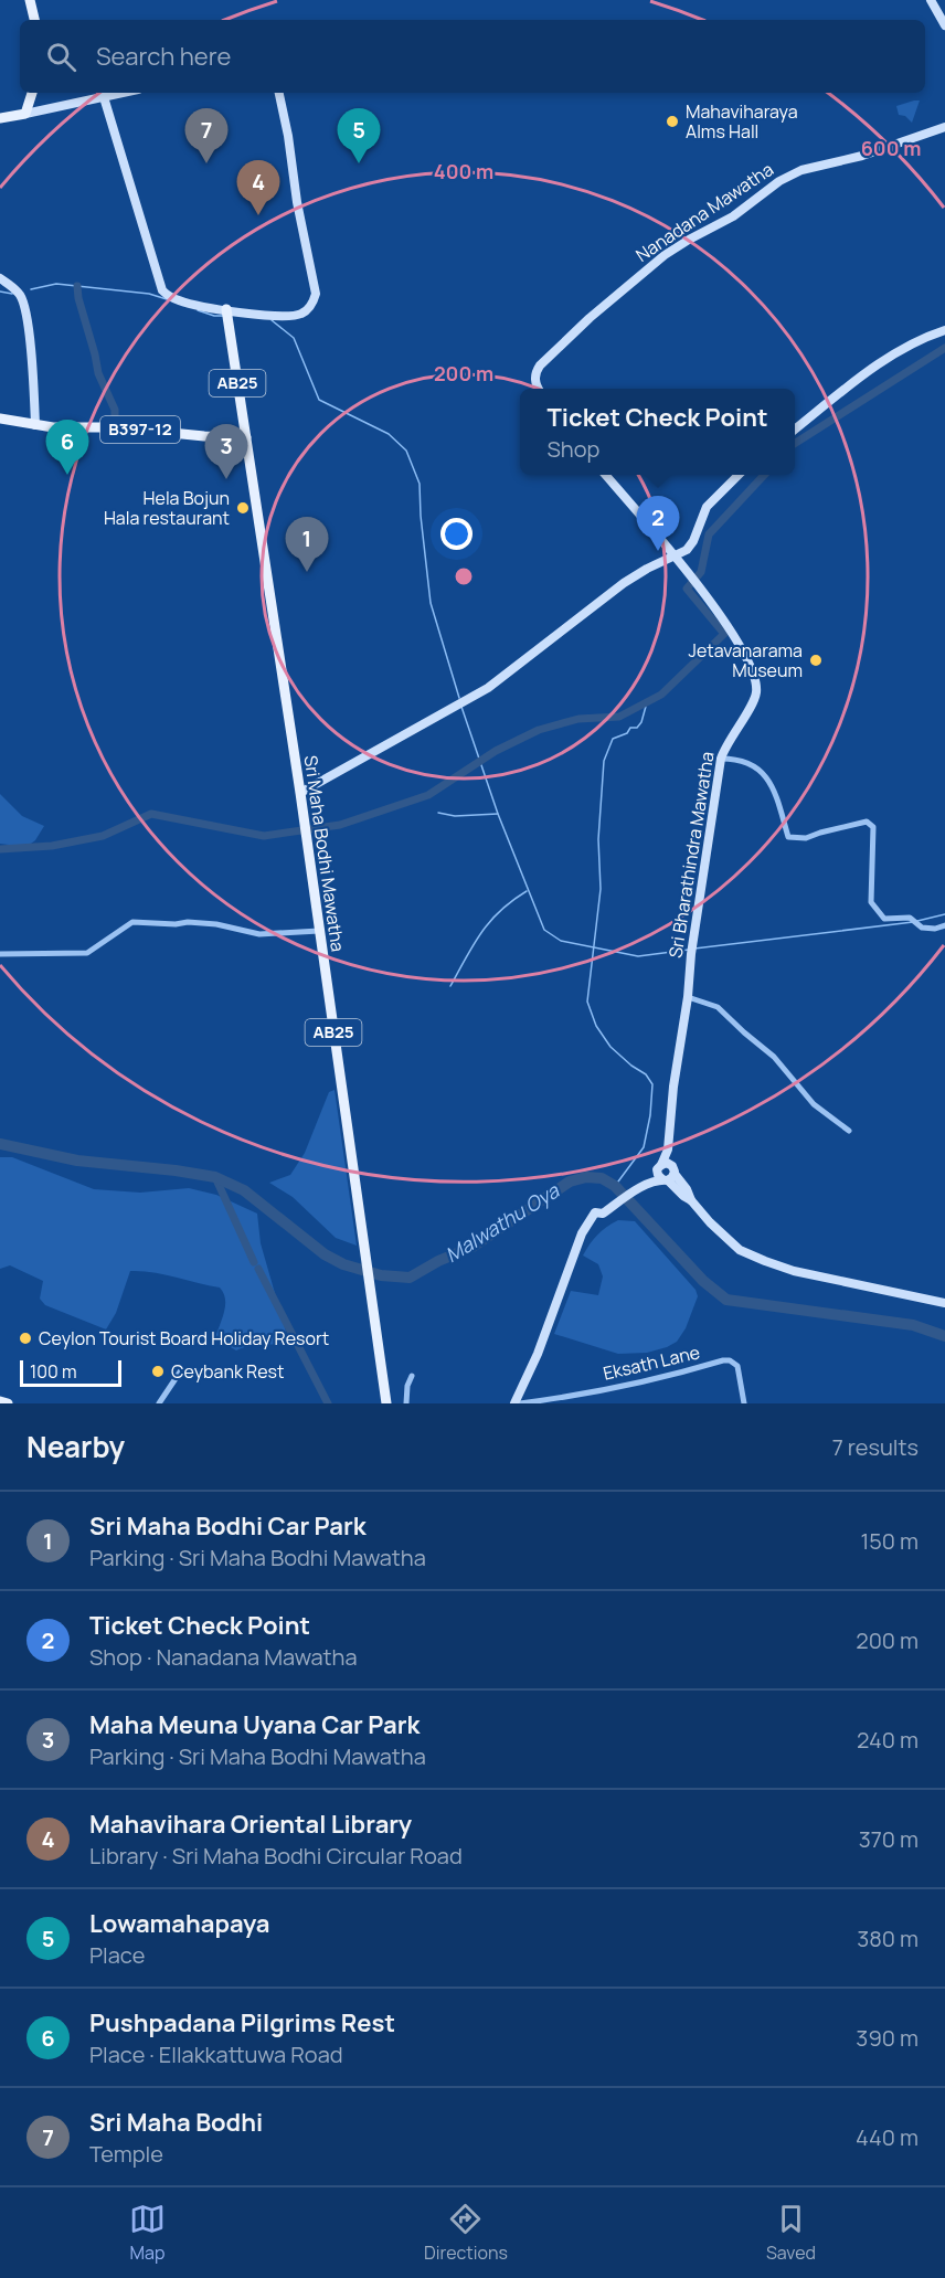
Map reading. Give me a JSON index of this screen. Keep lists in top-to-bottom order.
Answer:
{
  "streets": {
    "main road": [
      "Nanadana Mawatha",
      "AB25",
      "B397-12",
      "Sri Maha Bodhi Mawatha",
      "Sri Bharathindra Mawatha"
    ],
    "street": ["Eksath Lane"]
  },
  "crossings": [
    ["B397-12", "Sri Maha Bodhi Mawatha"]
  ],
  "water": ["Malwathu Oya"],
  "places": [
    "Mahaviharaya Alms Hall",
    "Hela Bojun Hala restaurant",
    "Jetavanarama Museum",
    "Ceylon Tourist Board Holiday Resort",
    "Ceybank Rest"
  ],
  "scale_bar": "100 m",
  "page": {
    "search": "Search here",
    "pins": [
      "5",
      "7",
      "4",
      "6",
      "3",
      "2",
      "1"
    ],
    "popup": ["Ticket Check Point", "Shop"],
    "scale": "100 m",
    "heading": ["Nearby", "7 results"],
    "list": [
      {
        "mark": "1",
        "name": "Sri Maha Bodhi Car Park",
        "note": "Parking · Sri Maha Bodhi Mawatha",
        "value": "150 m"
      },
      {
        "mark": "2",
        "name": "Ticket Check Point",
        "note": "Shop · Nanadana Mawatha",
        "value": "200 m"
      },
      {
        "mark": "3",
        "name": "Maha Meuna Uyana Car Park",
        "note": "Parking · Sri Maha Bodhi Mawatha",
        "value": "240 m"
      },
      {
        "mark": "4",
        "name": "Mahavihara Oriental Library",
        "note": "Library · Sri Maha Bodhi Circular Road",
        "value": "370 m"
      },
      {
        "mark": "5",
        "name": "Lowamahapaya",
        "note": "Place",
        "value": "380 m"
      },
      {
        "mark": "6",
        "name": "Pushpadana Pilgrims Rest",
        "note": "Place · Ellakkattuwa Road",
        "value": "390 m"
      },
      {
        "mark": "7",
        "name": "Sri Maha Bodhi",
        "note": "Temple",
        "value": "440 m"
      }
    ],
    "nav": ["Map", "Directions", "Saved"]
  },
  "rings": ["600 m", "400 m", "200 m"]
}
